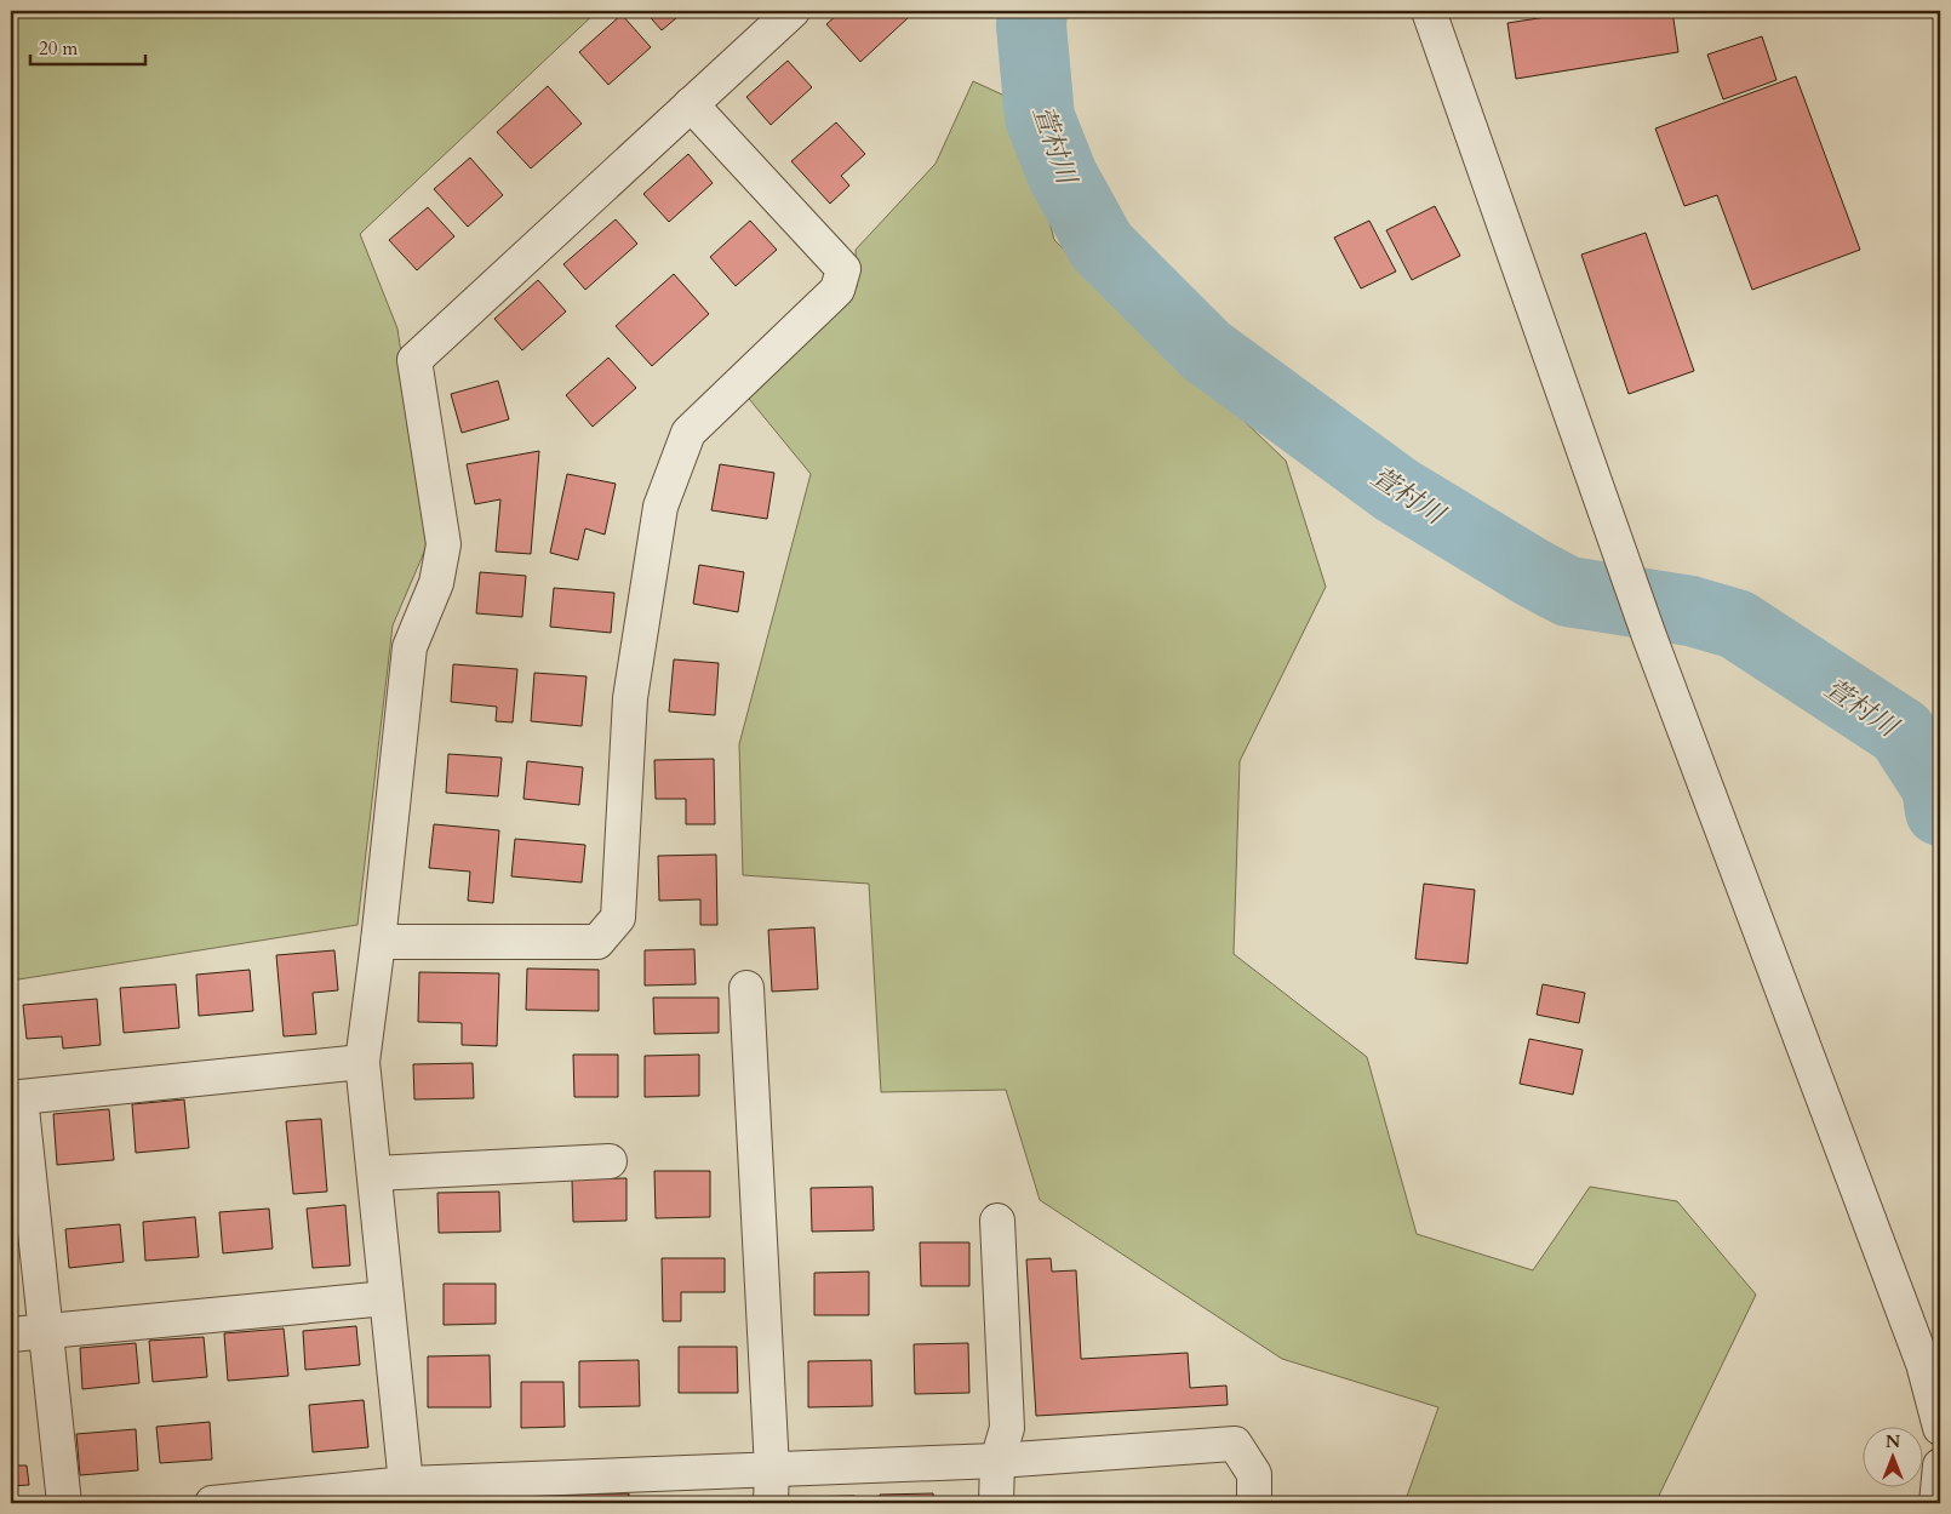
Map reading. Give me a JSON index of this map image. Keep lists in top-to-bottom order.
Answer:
{
  "water": ["萱村川"],
  "scale_bar": "20 m",
  "north": "top"
}
